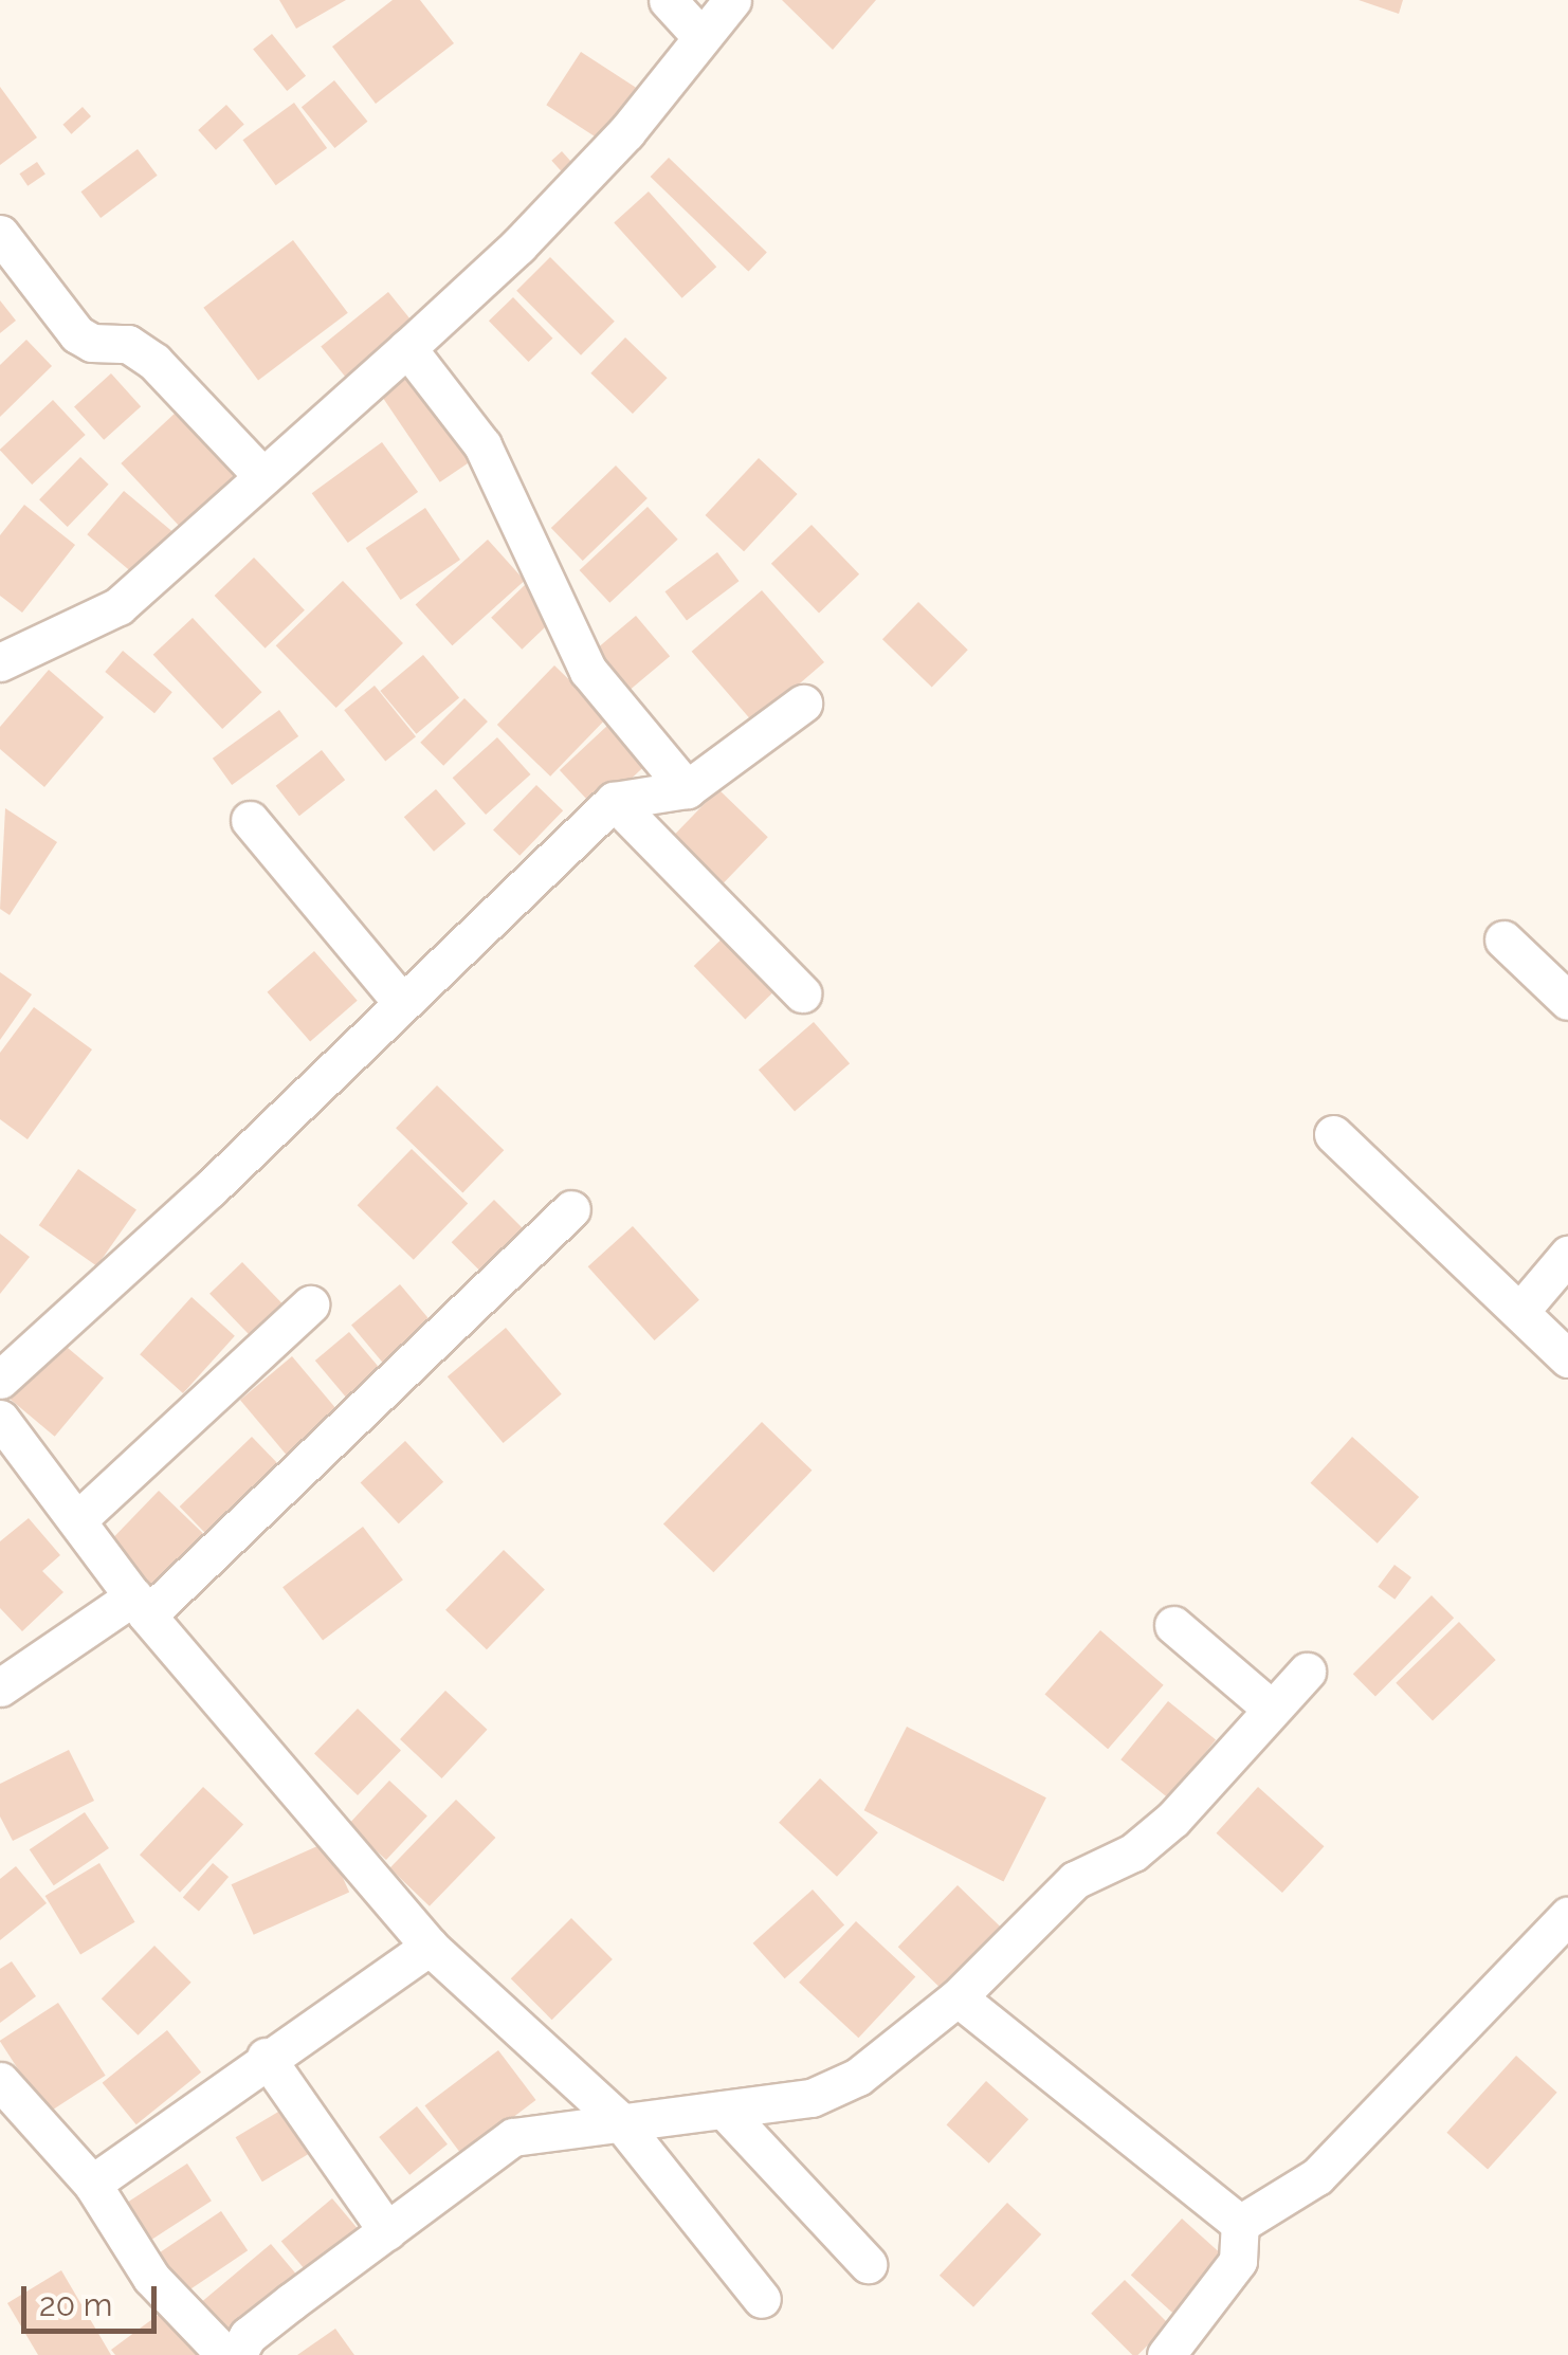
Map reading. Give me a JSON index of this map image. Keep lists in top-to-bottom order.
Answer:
{
  "scale_bar": "20 m"
}
